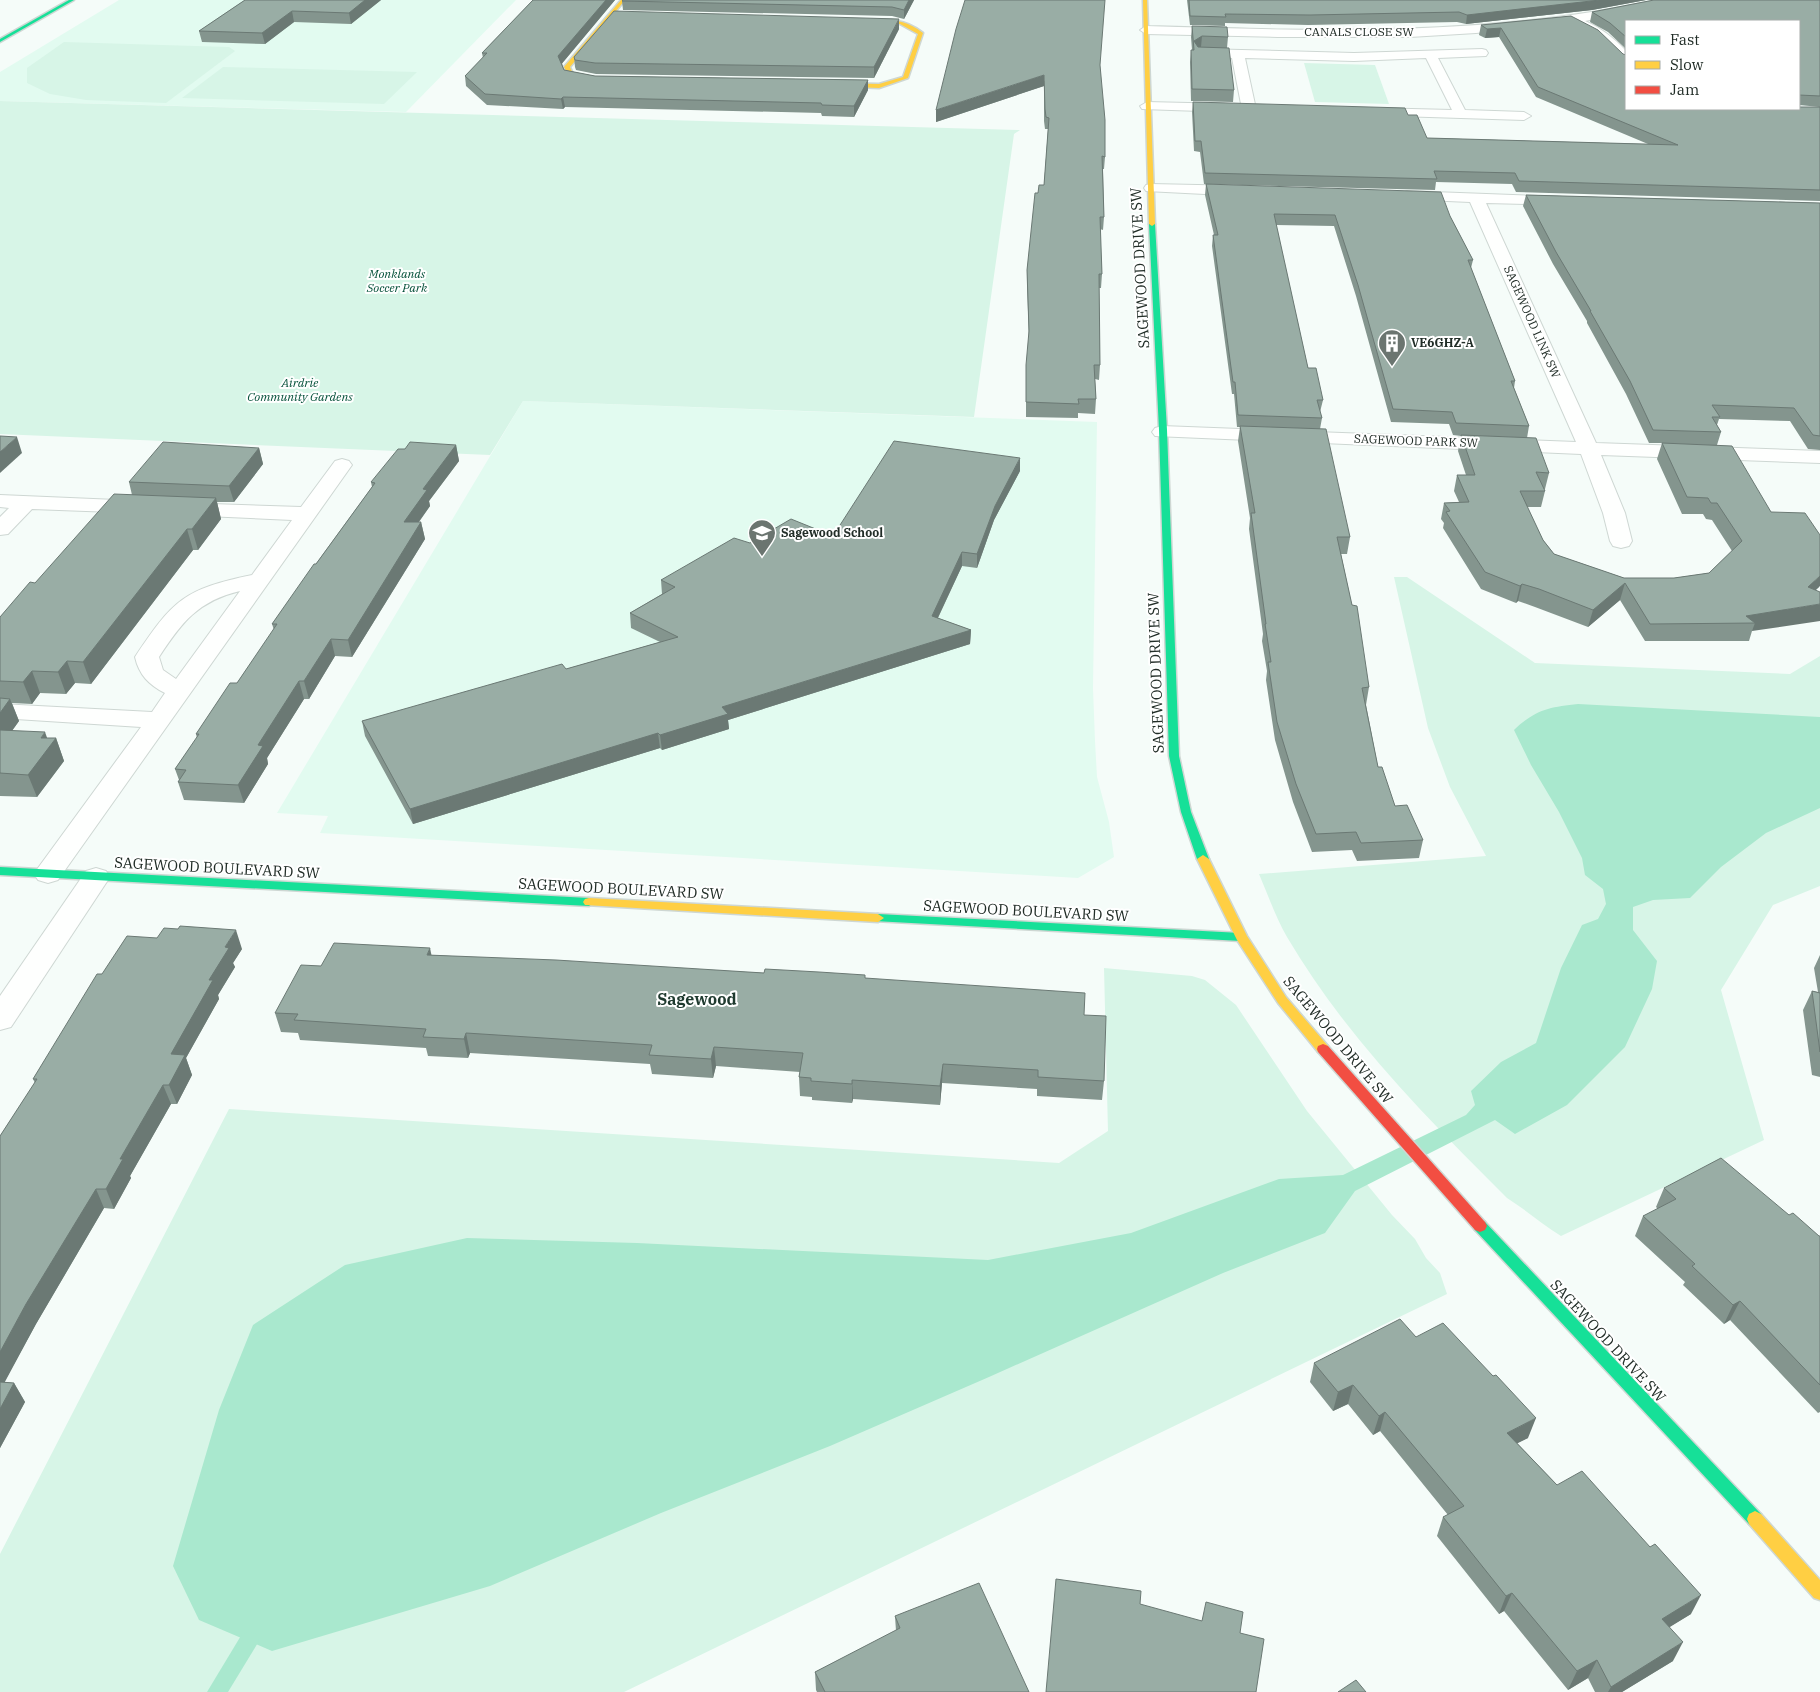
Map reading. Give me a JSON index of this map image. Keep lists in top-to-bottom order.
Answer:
{
  "streets": {
    "street": [
      "CANALS CLOSE SW",
      "SAGEWOOD DRIVE SW",
      "SAGEWOOD LINK SW",
      "SAGEWOOD PARK SW",
      "SAGEWOOD BOULEVARD SW"
    ]
  },
  "crossings": [
    ["CANALS CLOSE SW", "SAGEWOOD DRIVE SW"],
    ["SAGEWOOD DRIVE SW", "SAGEWOOD PARK SW"],
    ["SAGEWOOD DRIVE SW", "SAGEWOOD BOULEVARD SW"],
    ["SAGEWOOD LINK SW", "SAGEWOOD PARK SW"]
  ],
  "districts": ["Sagewood"],
  "parks": ["Monklands Soccer Park", "Airdrie Community Gardens"],
  "places": {
    "building": ["VE6GHZ-A"],
    "school or university": ["Sagewood School"]
  },
  "legend": ["Fast", "Slow", "Jam"]
}
